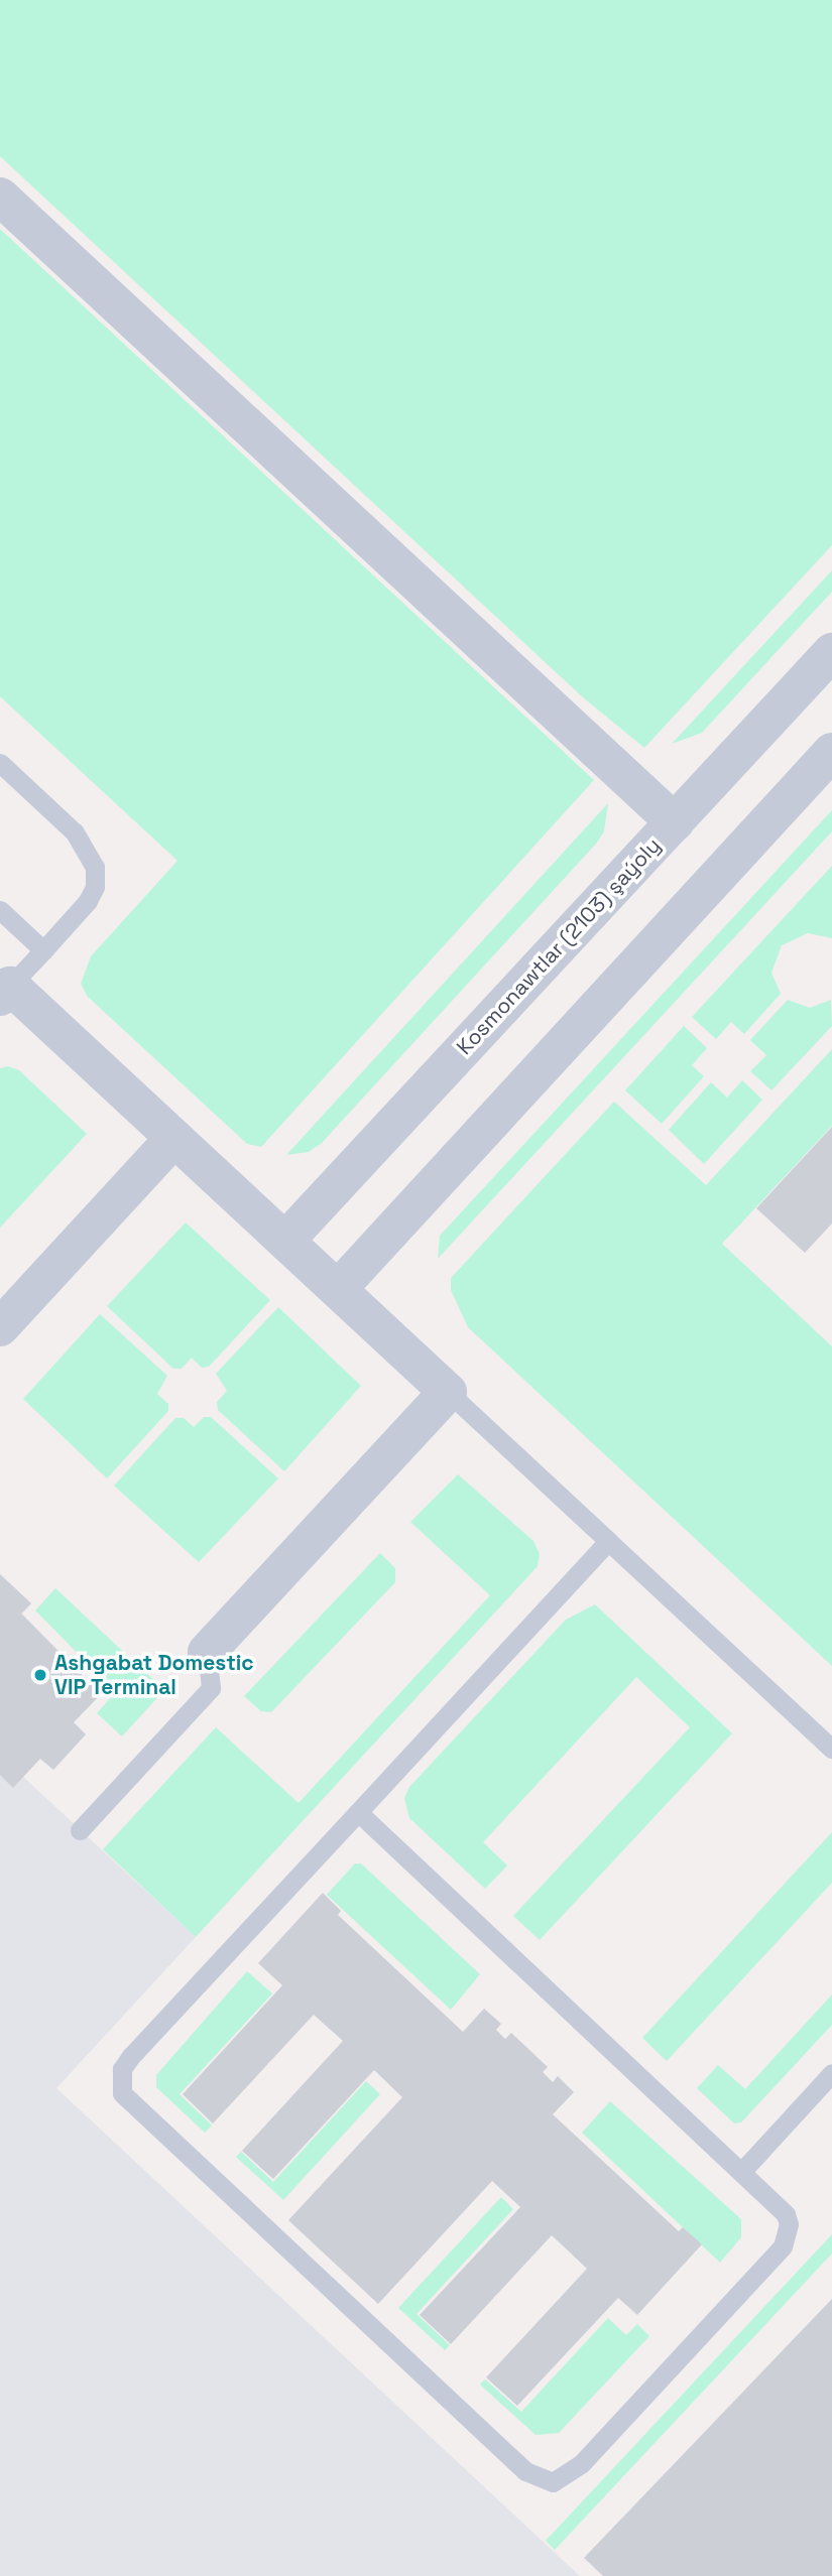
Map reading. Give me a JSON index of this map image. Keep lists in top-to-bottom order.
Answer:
{
  "streets": {
    "street": ["Kosmonawtlar (2103) şaýoly"]
  },
  "places": ["Ashgabat Domestic VIP Terminal"]
}
